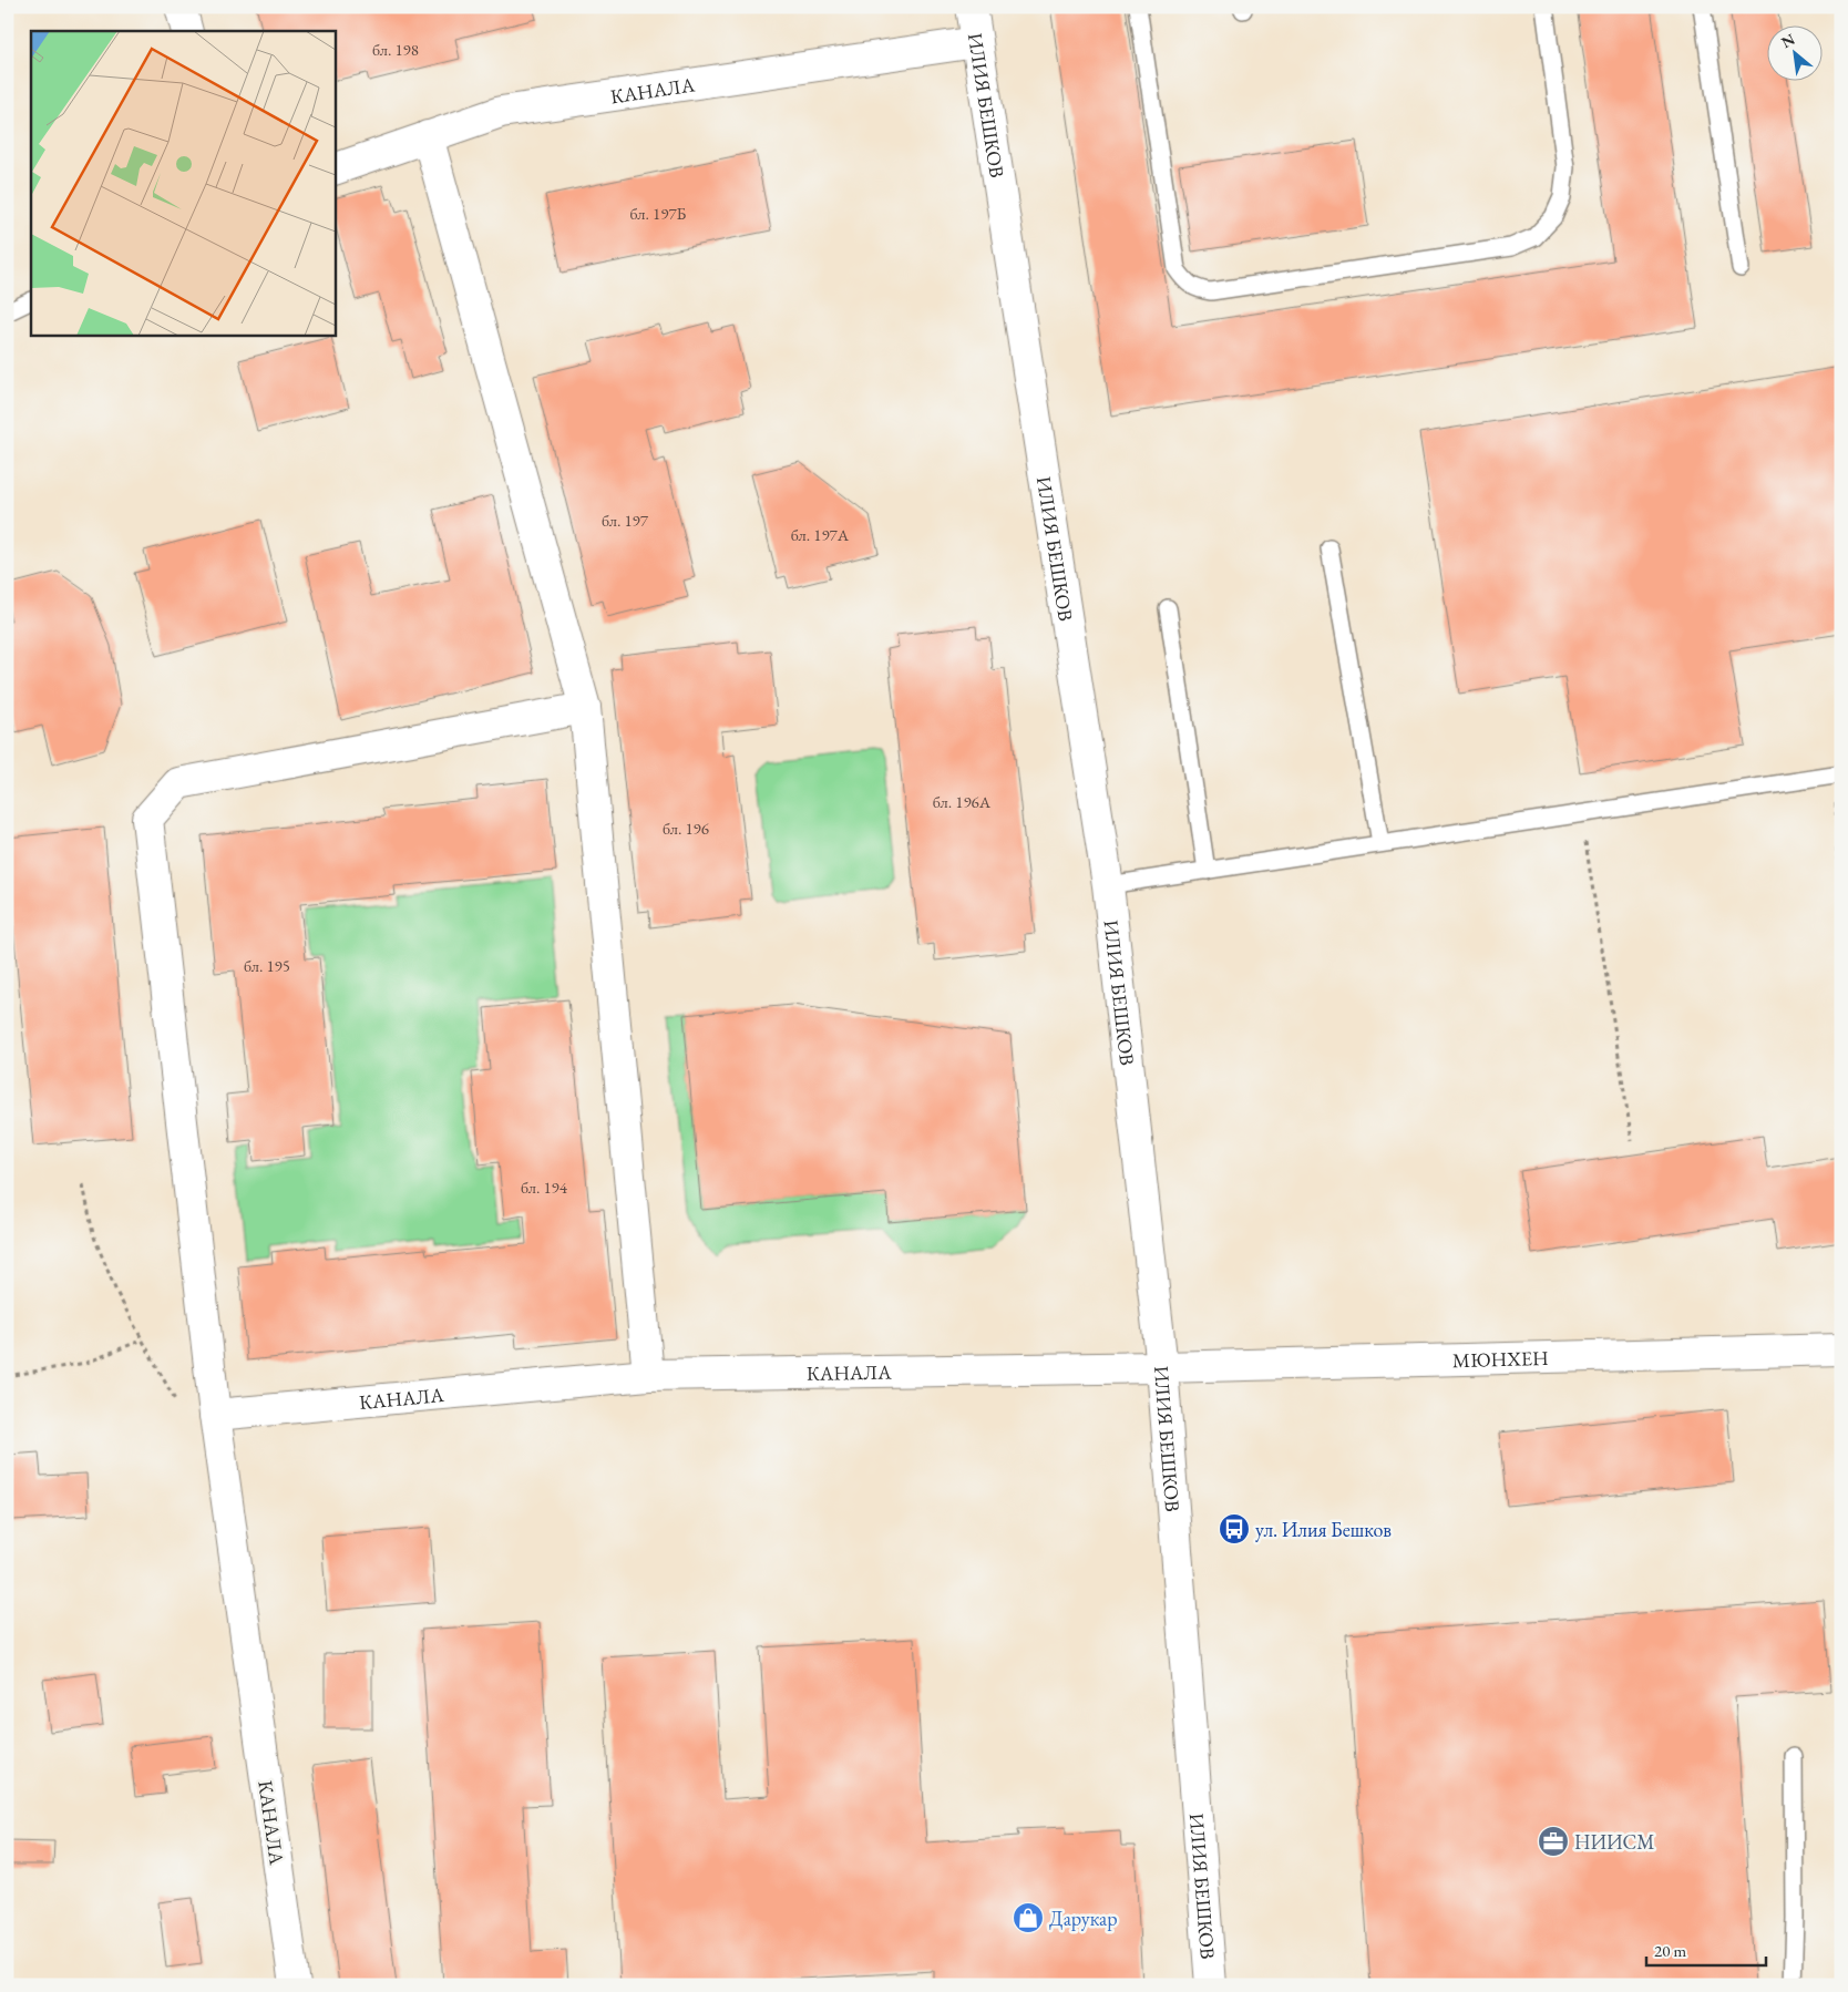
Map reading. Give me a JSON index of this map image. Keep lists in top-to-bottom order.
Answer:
{
  "streets": {
    "street": ["КАНАЛА", "ИЛИЯ БЕШКОВ", "МЮНХЕН"]
  },
  "crossings": [
    ["КАНАЛА", "ИЛИЯ БЕШКОВ"],
    ["КАНАЛА", "МЮНХЕН"],
    ["ИЛИЯ БЕШКОВ", "МЮНХЕН"]
  ],
  "places": {
    "bus stop": ["ул. Илия Бешков"],
    "office": ["НИИСМ"],
    "shop": ["Дарукар"]
  },
  "house_numbers": [
    "бл. 198",
    "бл. 197Б",
    "бл. 197",
    "бл. 197А",
    "бл. 196А",
    "бл. 196",
    "бл. 195",
    "бл. 194"
  ],
  "scale_bar": "20 m",
  "north": "top left"
}
